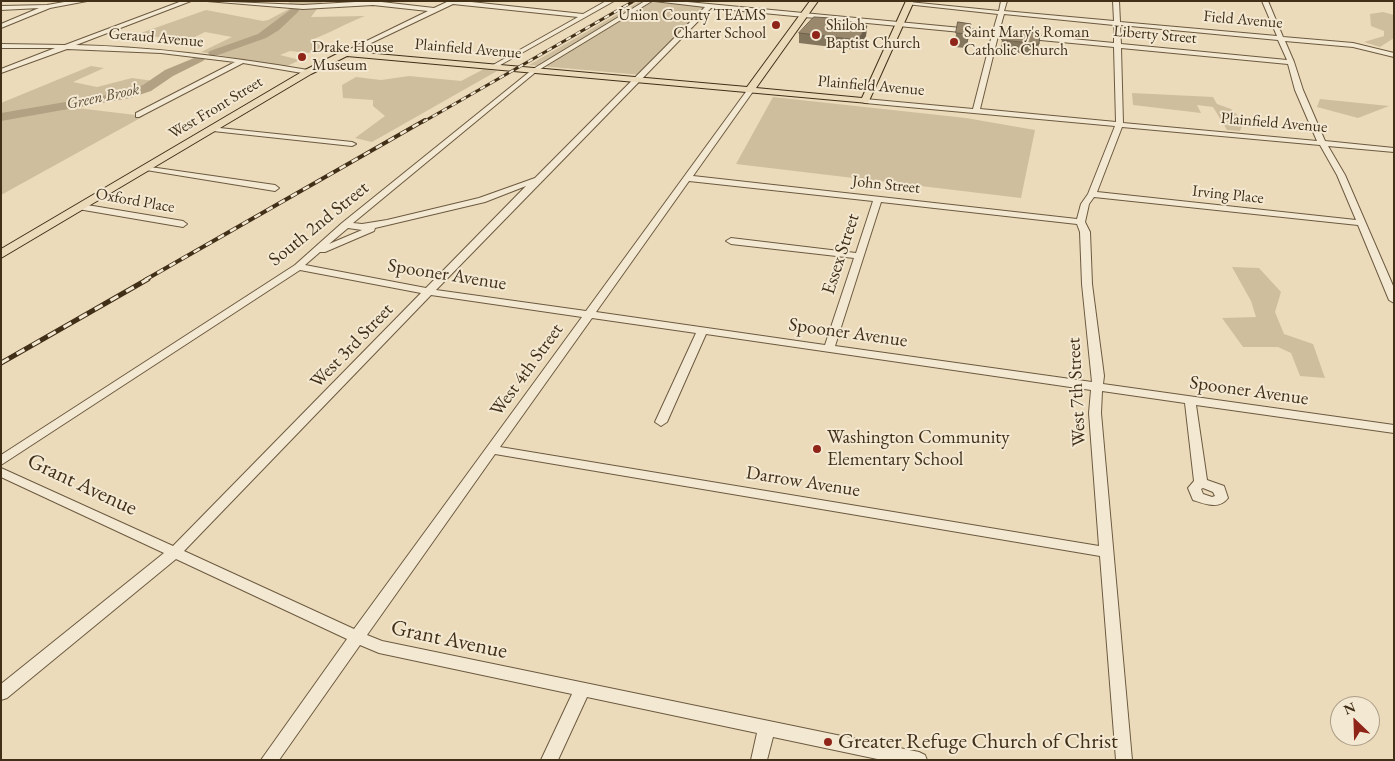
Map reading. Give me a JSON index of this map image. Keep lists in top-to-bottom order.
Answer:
{
  "streets": {
    "main road": ["Plainfield Avenue", "West Front Street", "West 4th Street"],
    "street": [
      "Field Avenue",
      "Liberty Street",
      "Geraud Avenue",
      "John Street",
      "Irving Place",
      "Oxford Place",
      "South 2nd Street",
      "Essex Street",
      "Spooner Avenue",
      "West 3rd Street",
      "West 7th Street",
      "Darrow Avenue",
      "Grant Avenue"
    ]
  },
  "crossings": [
    ["Field Avenue", "West 7th Street"],
    ["Liberty Street", "West 3rd Street"],
    ["Liberty Street", "West 4th Street"],
    ["Liberty Street", "West 7th Street"],
    ["Geraud Avenue", "West Front Street"],
    ["Plainfield Avenue", "West Front Street"],
    ["Plainfield Avenue", "South 2nd Street"],
    ["Plainfield Avenue", "West 3rd Street"],
    ["Plainfield Avenue", "West 4th Street"],
    ["Plainfield Avenue", "West 7th Street"],
    ["West Front Street", "Oxford Place"],
    ["John Street", "Essex Street"],
    ["John Street", "West 4th Street"],
    ["John Street", "West 7th Street"],
    ["Irving Place", "West 7th Street"],
    ["South 2nd Street", "Spooner Avenue"],
    ["Essex Street", "Spooner Avenue"],
    ["Spooner Avenue", "West 3rd Street"],
    ["Spooner Avenue", "West 4th Street"],
    ["Spooner Avenue", "West 7th Street"],
    ["West 3rd Street", "Grant Avenue"],
    ["West 4th Street", "Darrow Avenue"],
    ["West 4th Street", "Grant Avenue"],
    ["West 7th Street", "Darrow Avenue"]
  ],
  "water": ["Green Brook"],
  "places": [
    "Union County TEAMS Charter School",
    "Shiloh Baptist Church",
    "Saint Mary's Roman Catholic Church",
    "Drake House Museum",
    "Washington Community Elementary School",
    "Greater Refuge Church of Christ"
  ],
  "north": "top left"
}
